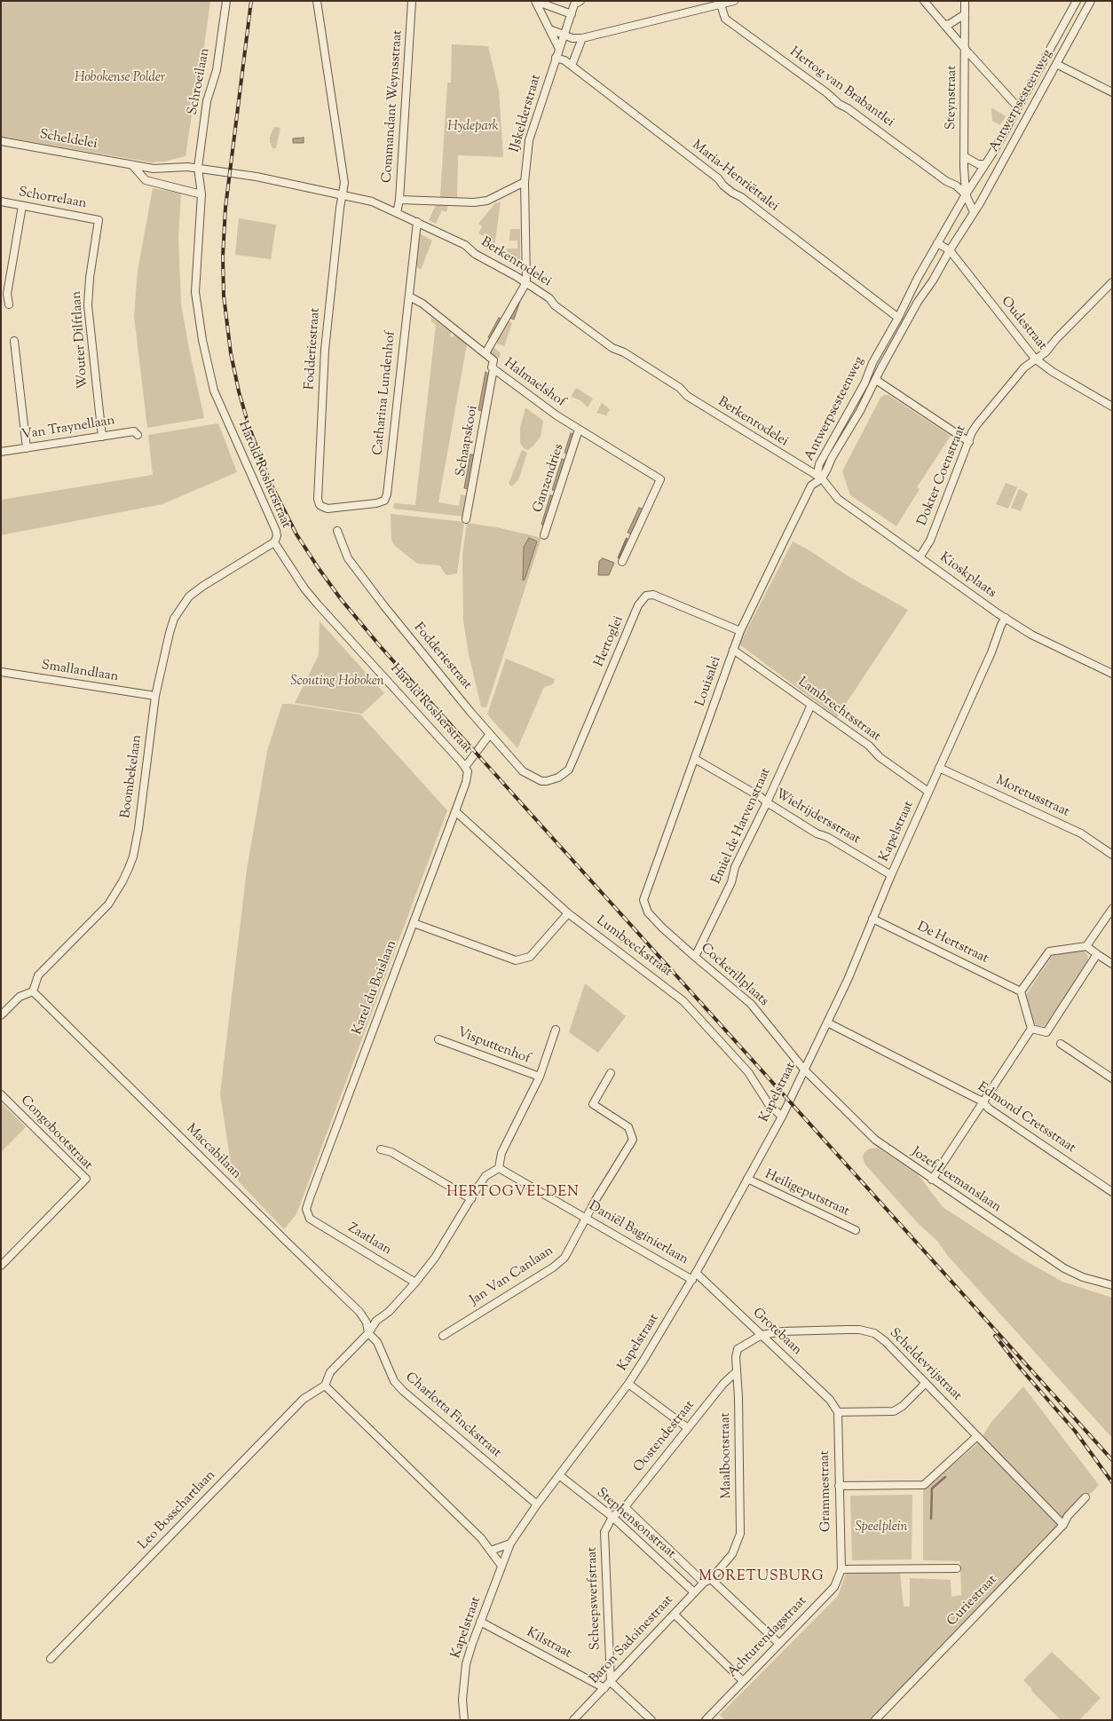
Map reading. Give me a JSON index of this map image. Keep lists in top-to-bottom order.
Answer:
{
  "streets": {
    "street": [
      "Schroeilaan",
      "Hertog van Brabantlei",
      "Steynstraat",
      "Antwerpsesteenweg",
      "Commandant Weynsstraat",
      "IJskelderstraat",
      "Scheldelei",
      "Maria-Henriëttalei",
      "Schorrelaan",
      "Berkenrodelei",
      "Oudestraat",
      "Wouter Dilftlaan",
      "Fodderiestraat",
      "Halmaelshof",
      "Catharina Lundenhof",
      "Van Traynellaan",
      "Schaapskooi",
      "Harold Rosherstraat",
      "Dokter Coenstraat",
      "Ganzendries",
      "Kioskplaats",
      "Hertoglei",
      "Smallandlaan",
      "Louisalei",
      "Lambrechtsstraat",
      "Boombekelaan",
      "Moretusstraat",
      "Wielrijdersstraat",
      "Emiel de Harvenstraat",
      "Kapelstraat",
      "De Hertstraat",
      "Lumbeeckstraat",
      "Cockerillplaats",
      "Karel du Boislaan",
      "Visputtenhof",
      "Edmond Cretsstraat",
      "Congobootstraat",
      "Maccabilaan",
      "Jozef Leemanslaan",
      "Heiligeputstraat",
      "Daniël Baginierlaan",
      "Zaatlaan",
      "Jan Van Canlaan",
      "Grotebaan",
      "Scheldevrijstraat",
      "Charlotta Finckstraat",
      "Oostendestraat",
      "Maalbootstraat",
      "Grammestraat",
      "Leo Bosschartlaan",
      "Stephensonstraat",
      "Scheepswerfstraat",
      "Curiestraat",
      "Achturendagstraat",
      "Baron Sadoinestraat",
      "Kilstraat"
    ]
  },
  "crossings": [
    ["Schroeilaan", "Scheldelei"],
    ["Schroeilaan", "Berkenrodelei"],
    ["Schroeilaan", "Harold Rosherstraat"],
    ["Hertog van Brabantlei", "Steynstraat"],
    ["Hertog van Brabantlei", "Antwerpsesteenweg"],
    ["Steynstraat", "Antwerpsesteenweg"],
    ["Antwerpsesteenweg", "Maria-Henriëttalei"],
    ["Antwerpsesteenweg", "Berkenrodelei"],
    ["Antwerpsesteenweg", "Oudestraat"],
    ["Antwerpsesteenweg", "Kioskplaats"],
    ["Antwerpsesteenweg", "Louisalei"],
    ["Commandant Weynsstraat", "Berkenrodelei"],
    ["IJskelderstraat", "Maria-Henriëttalei"],
    ["IJskelderstraat", "Berkenrodelei"],
    ["Scheldelei", "Berkenrodelei"],
    ["Scheldelei", "Harold Rosherstraat"],
    ["Schorrelaan", "Wouter Dilftlaan"],
    ["Berkenrodelei", "Fodderiestraat"],
    ["Berkenrodelei", "Catharina Lundenhof"],
    ["Berkenrodelei", "Harold Rosherstraat"],
    ["Berkenrodelei", "Kioskplaats"],
    ["Berkenrodelei", "Louisalei"],
    ["Oudestraat", "Dokter Coenstraat"],
    ["Wouter Dilftlaan", "Van Traynellaan"],
    ["Fodderiestraat", "Catharina Lundenhof"],
    ["Fodderiestraat", "Hertoglei"],
    ["Halmaelshof", "Catharina Lundenhof"],
    ["Halmaelshof", "Schaapskooi"],
    ["Halmaelshof", "Ganzendries"],
    ["Harold Rosherstraat", "Boombekelaan"],
    ["Harold Rosherstraat", "Karel du Boislaan"],
    ["Dokter Coenstraat", "Kioskplaats"],
    ["Kioskplaats", "Louisalei"],
    ["Kioskplaats", "Kapelstraat"],
    ["Hertoglei", "Louisalei"],
    ["Smallandlaan", "Boombekelaan"],
    ["Louisalei", "Lambrechtsstraat"],
    ["Louisalei", "Wielrijdersstraat"],
    ["Louisalei", "Cockerillplaats"],
    ["Lambrechtsstraat", "Emiel de Harvenstraat"],
    ["Lambrechtsstraat", "Kapelstraat"],
    ["Boombekelaan", "Maccabilaan"],
    ["Moretusstraat", "Kapelstraat"],
    ["Wielrijdersstraat", "Emiel de Harvenstraat"],
    ["Wielrijdersstraat", "Kapelstraat"],
    ["Emiel de Harvenstraat", "Cockerillplaats"],
    ["Kapelstraat", "De Hertstraat"],
    ["Kapelstraat", "Lumbeeckstraat"],
    ["Kapelstraat", "Cockerillplaats"],
    ["Kapelstraat", "Edmond Cretsstraat"],
    ["Kapelstraat", "Jozef Leemanslaan"],
    ["Kapelstraat", "Heiligeputstraat"],
    ["Kapelstraat", "Daniël Baginierlaan"],
    ["Kapelstraat", "Grotebaan"],
    ["Kapelstraat", "Charlotta Finckstraat"],
    ["Kapelstraat", "Stephensonstraat"],
    ["Kapelstraat", "Kilstraat"],
    ["Lumbeeckstraat", "Karel du Boislaan"],
    ["Cockerillplaats", "Jozef Leemanslaan"],
    ["Karel du Boislaan", "Zaatlaan"],
    ["Maccabilaan", "Charlotta Finckstraat"],
    ["Daniël Baginierlaan", "Jan Van Canlaan"],
    ["Grotebaan", "Scheldevrijstraat"],
    ["Grotebaan", "Maalbootstraat"],
    ["Grotebaan", "Grammestraat"],
    ["Scheldevrijstraat", "Maalbootstraat"],
    ["Scheldevrijstraat", "Curiestraat"],
    ["Oostendestraat", "Maalbootstraat"],
    ["Oostendestraat", "Stephensonstraat"],
    ["Oostendestraat", "Scheepswerfstraat"],
    ["Maalbootstraat", "Baron Sadoinestraat"],
    ["Grammestraat", "Achturendagstraat"],
    ["Stephensonstraat", "Scheepswerfstraat"],
    ["Stephensonstraat", "Baron Sadoinestraat"],
    ["Scheepswerfstraat", "Baron Sadoinestraat"],
    ["Baron Sadoinestraat", "Kilstraat"]
  ],
  "districts": ["HERTOGVELDEN", "MORETUSBURG"],
  "parks": [
    "Hobokense Polder",
    "Hydepark",
    "Scouting Hoboken",
    "Speelplein"
  ]
}
